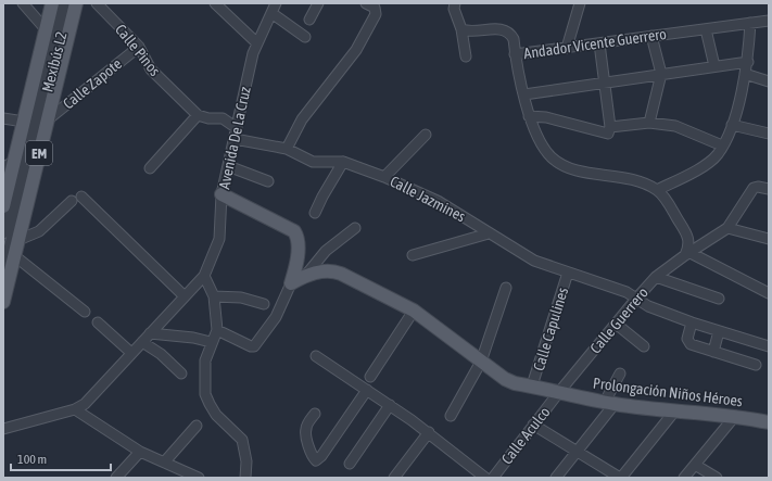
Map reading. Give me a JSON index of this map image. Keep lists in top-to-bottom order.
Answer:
{
  "streets": {
    "main road": ["EM", "Prolongación Niños Héroes"],
    "street": [
      "Andador Vicente Guerrero",
      "Calle Pinos",
      "Mexibús L2",
      "Calle Zapote",
      "Avenida De La Cruz",
      "Calle Jazmines",
      "Calle Guerrero",
      "Calle Capulines",
      "Calle Aculco"
    ]
  },
  "crossings": [
    ["Calle Pinos", "Calle Zapote"],
    ["Calle Zapote", "EM"],
    ["Avenida De La Cruz", "Calle Jazmines"],
    ["Calle Jazmines", "Calle Guerrero"],
    ["Calle Jazmines", "Calle Capulines"],
    ["Calle Guerrero", "Prolongación Niños Héroes"],
    ["Calle Guerrero", "Calle Aculco"],
    ["Calle Capulines", "Prolongación Niños Héroes"],
    ["Prolongación Niños Héroes", "Calle Aculco"]
  ],
  "scale_bar": "100 m"
}
